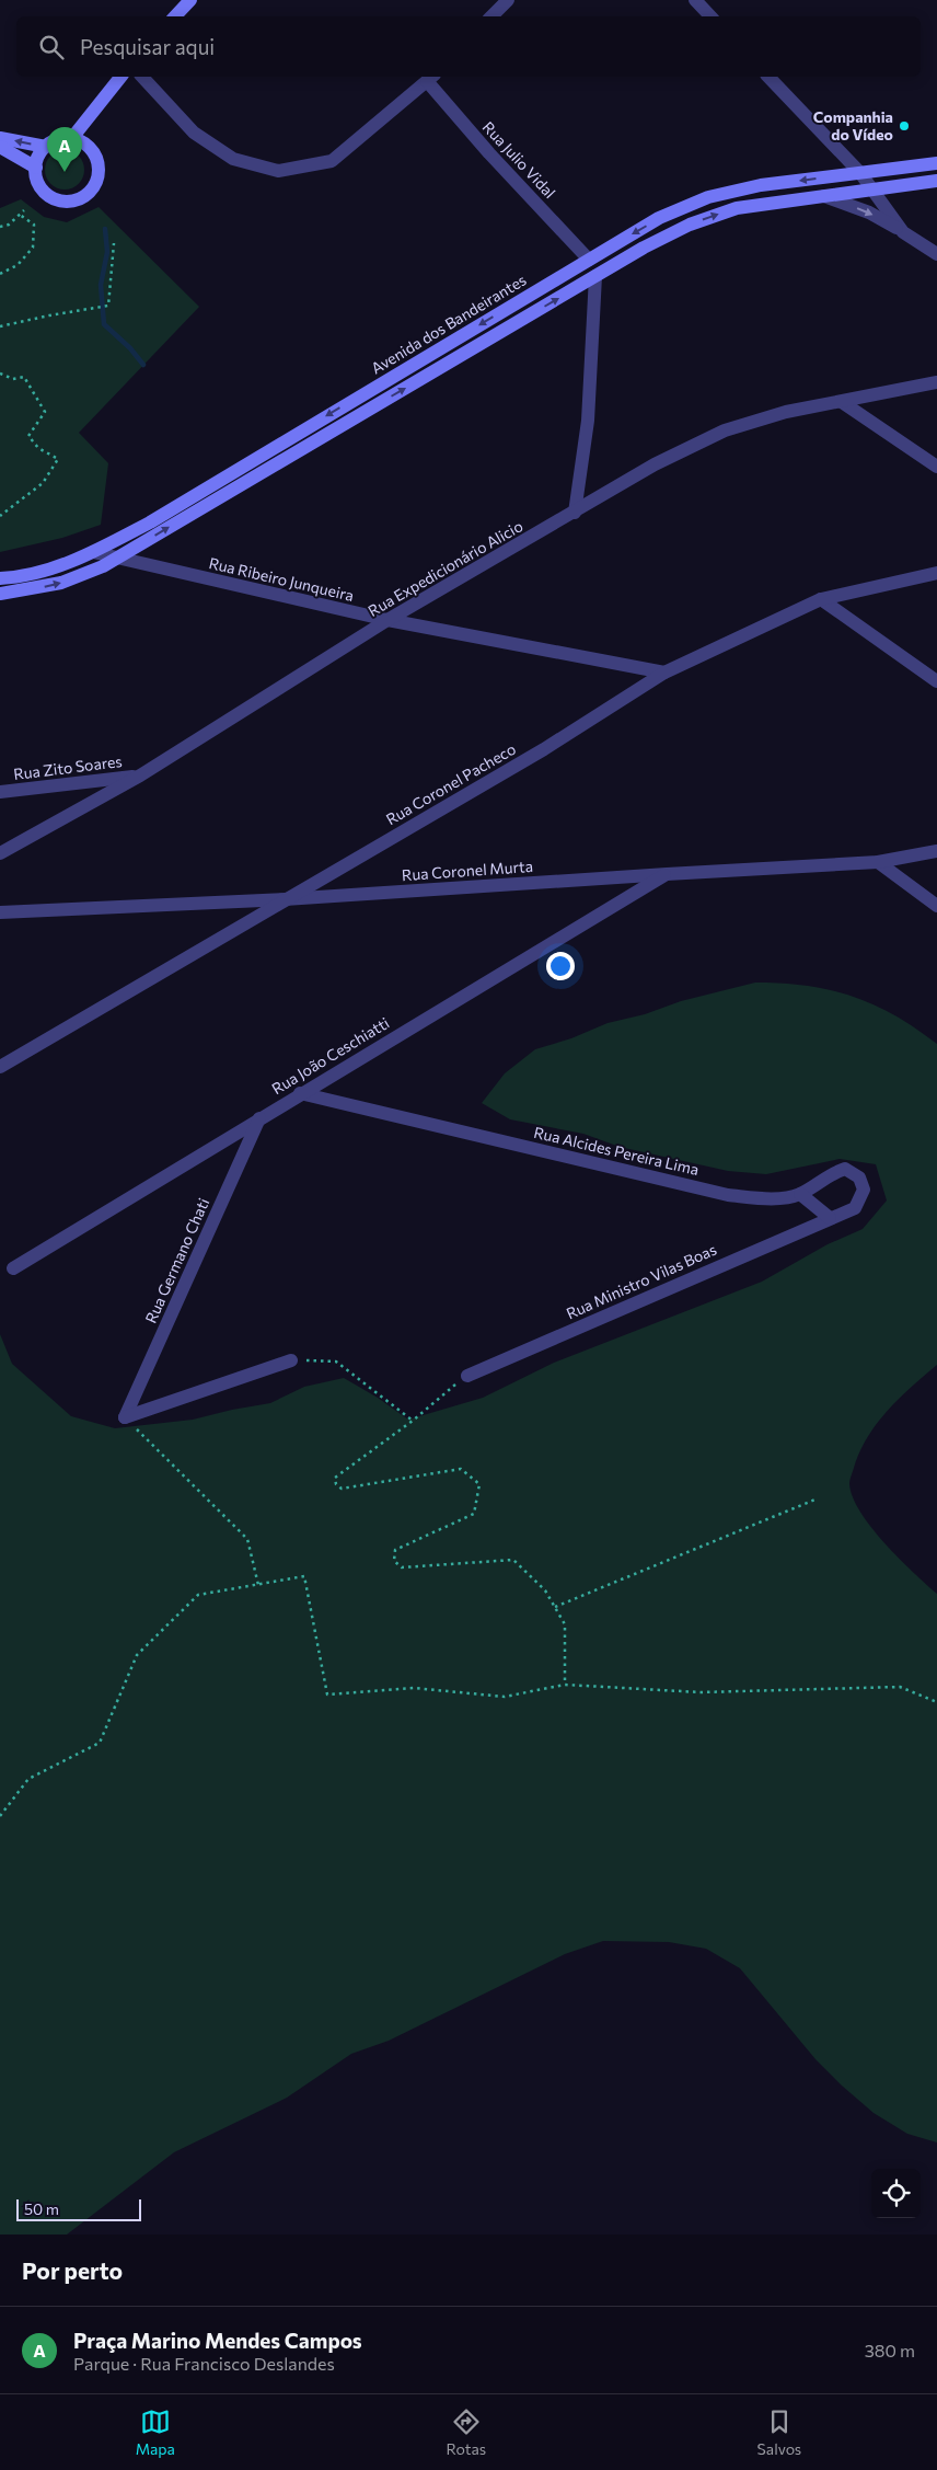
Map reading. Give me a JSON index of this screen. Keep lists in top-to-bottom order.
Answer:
{
  "streets": {
    "street": [
      "Rua Julio Vidal",
      "Avenida dos Bandeirantes",
      "Rua Expedicionário Alicio",
      "Rua Ribeiro Junqueira",
      "Rua Zito Soares",
      "Rua Coronel Pacheco",
      "Rua Coronel Murta",
      "Rua João Ceschiatti",
      "Rua Alcides Pereira Lima",
      "Rua Germano Chati",
      "Rua Ministro Vilas Boas"
    ]
  },
  "crossings": [
    ["Rua Julio Vidal", "Avenida dos Bandeirantes"],
    ["Avenida dos Bandeirantes", "Rua Ribeiro Junqueira"],
    ["Rua Expedicionário Alicio", "Rua Ribeiro Junqueira"],
    ["Rua Expedicionário Alicio", "Rua Zito Soares"],
    ["Rua Ribeiro Junqueira", "Rua Coronel Pacheco"],
    ["Rua Coronel Pacheco", "Rua Coronel Murta"],
    ["Rua Coronel Murta", "Rua João Ceschiatti"],
    ["Rua João Ceschiatti", "Rua Alcides Pereira Lima"],
    ["Rua João Ceschiatti", "Rua Germano Chati"],
    ["Rua Alcides Pereira Lima", "Rua Ministro Vilas Boas"]
  ],
  "places": ["Companhia do Vídeo"],
  "scale_bar": "50 m",
  "page": {
    "search": "Pesquisar aqui",
    "pins": "A",
    "scale": "50 m",
    "heading": "Por perto",
    "list": [
      {
        "mark": "A",
        "name": "Praça Marino Mendes Campos",
        "note": "Parque · Rua Francisco Deslandes",
        "value": "380 m"
      }
    ],
    "nav": ["Mapa", "Rotas", "Salvos"]
  }
}
